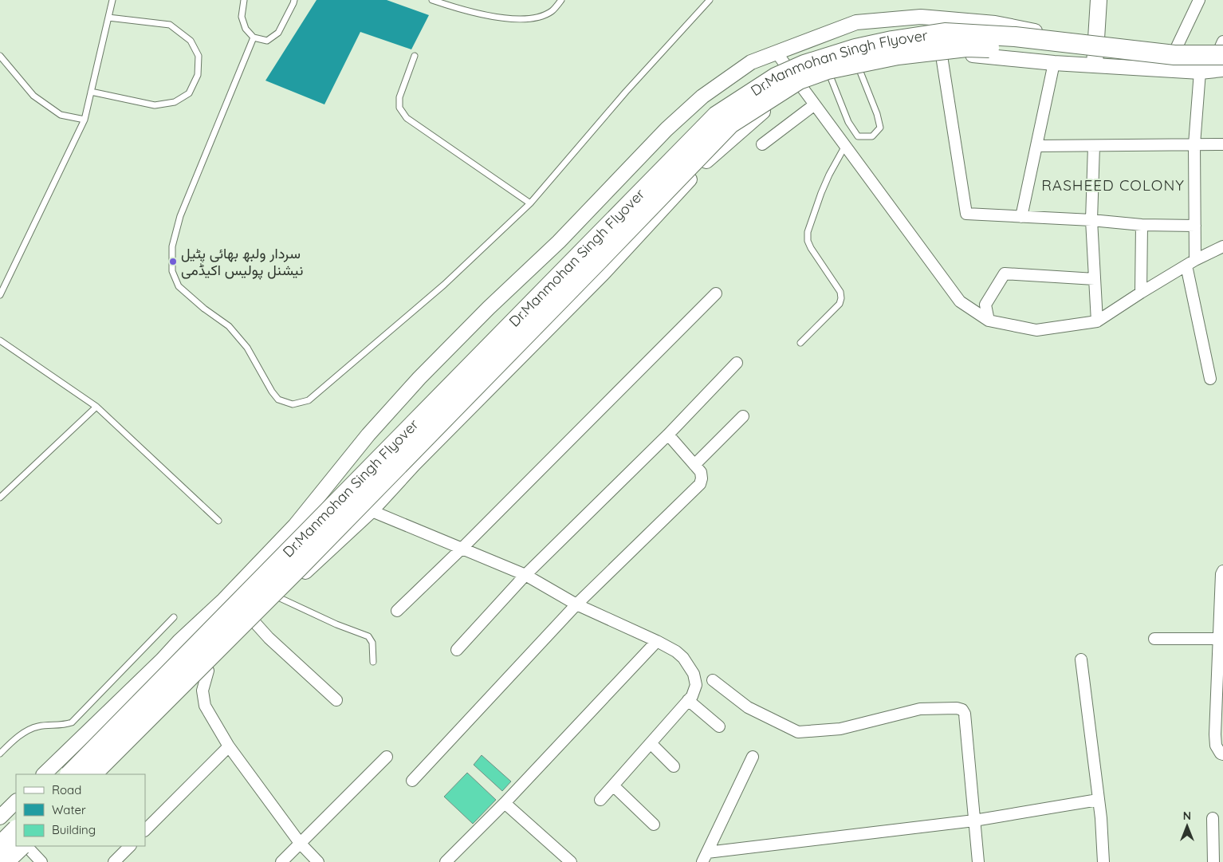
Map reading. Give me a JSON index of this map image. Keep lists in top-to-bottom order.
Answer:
{
  "streets": {
    "highway": ["Dr.Manmohan Singh Flyover"]
  },
  "districts": ["RASHEED COLONY"],
  "places": ["سردار ولبھ بھائی پٹیل نیشنل پولیس اکیڈمی"],
  "legend": ["Road", "Water", "Building"],
  "north": "top"
}
